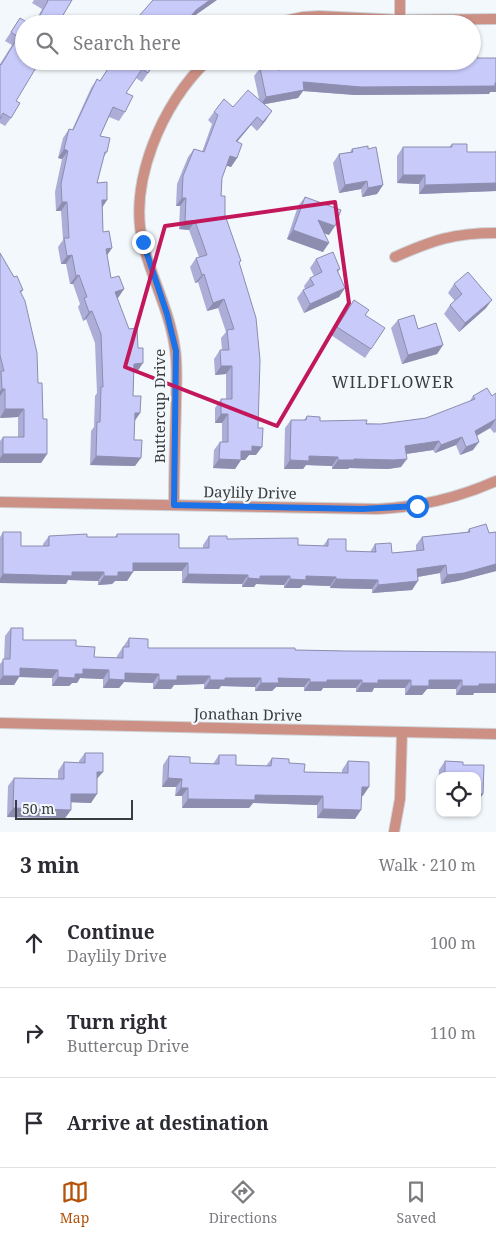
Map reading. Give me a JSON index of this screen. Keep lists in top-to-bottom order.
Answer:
{
  "streets": {
    "street": ["Buttercup Drive", "Daylily Drive", "Jonathan Drive"]
  },
  "crossings": [
    ["Buttercup Drive", "Daylily Drive"]
  ],
  "districts": ["WILDFLOWER"],
  "scale_bar": "50 m",
  "page": {
    "search": "Search here",
    "scale": "50 m",
    "heading": ["3 min", "Walk · 210 m"],
    "list": [
      ["Continue", "Daylily Drive", "100 m"],
      ["Turn right", "Buttercup Drive", "110 m"],
      "Arrive at destination"
    ],
    "nav": ["Map", "Directions", "Saved"]
  }
}
